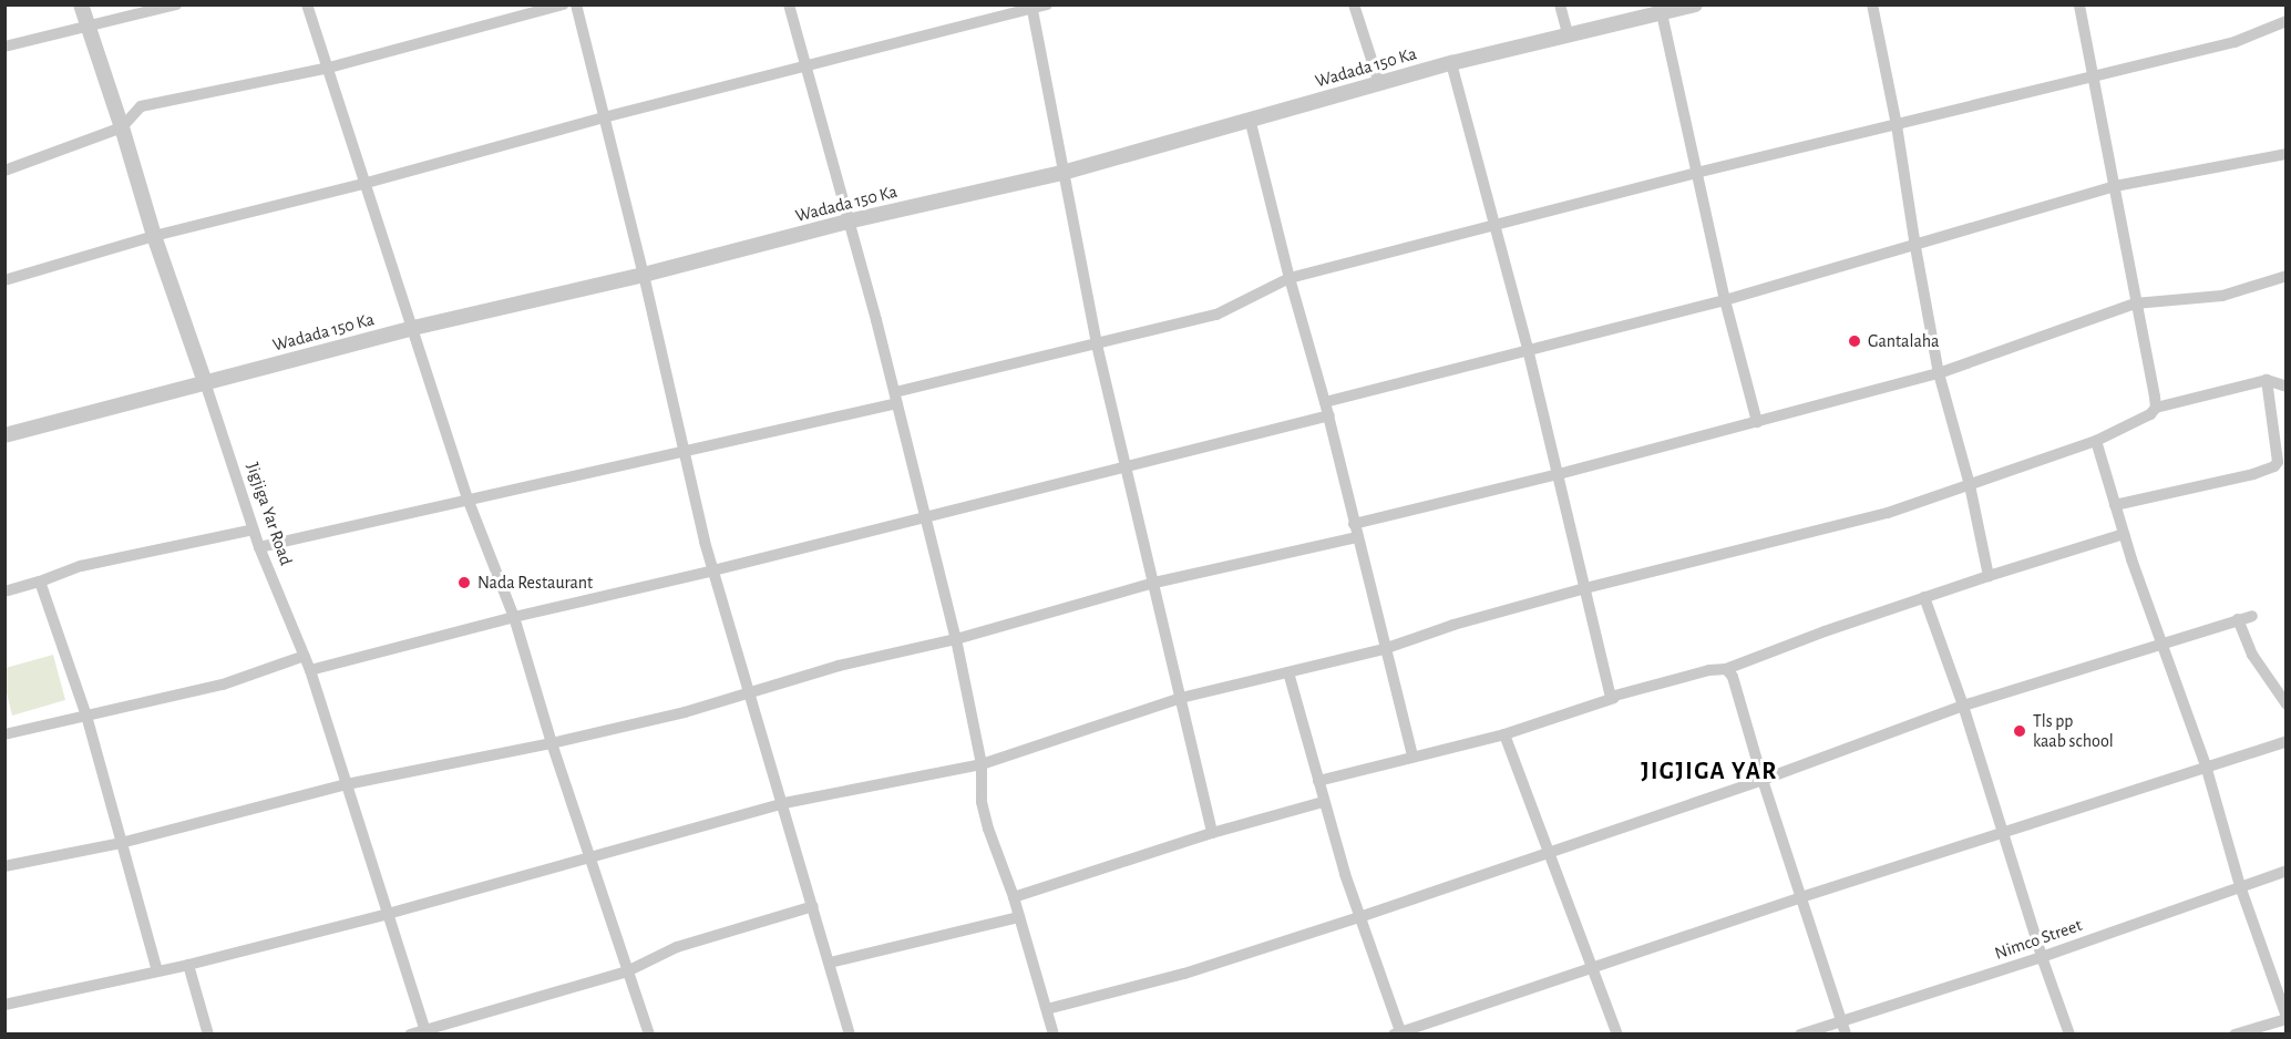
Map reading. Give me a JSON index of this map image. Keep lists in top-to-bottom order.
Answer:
{
  "streets": {
    "street": ["Wadada 150 Ka", "Jigjiga Yar Road", "Nimco Street"]
  },
  "crossings": [
    ["Wadada 150 Ka", "Jigjiga Yar Road"]
  ],
  "districts": ["JIGJIGA YAR"],
  "places": ["Gantalaha", "Nada Restaurant", "Tls pp kaab school"]
}
